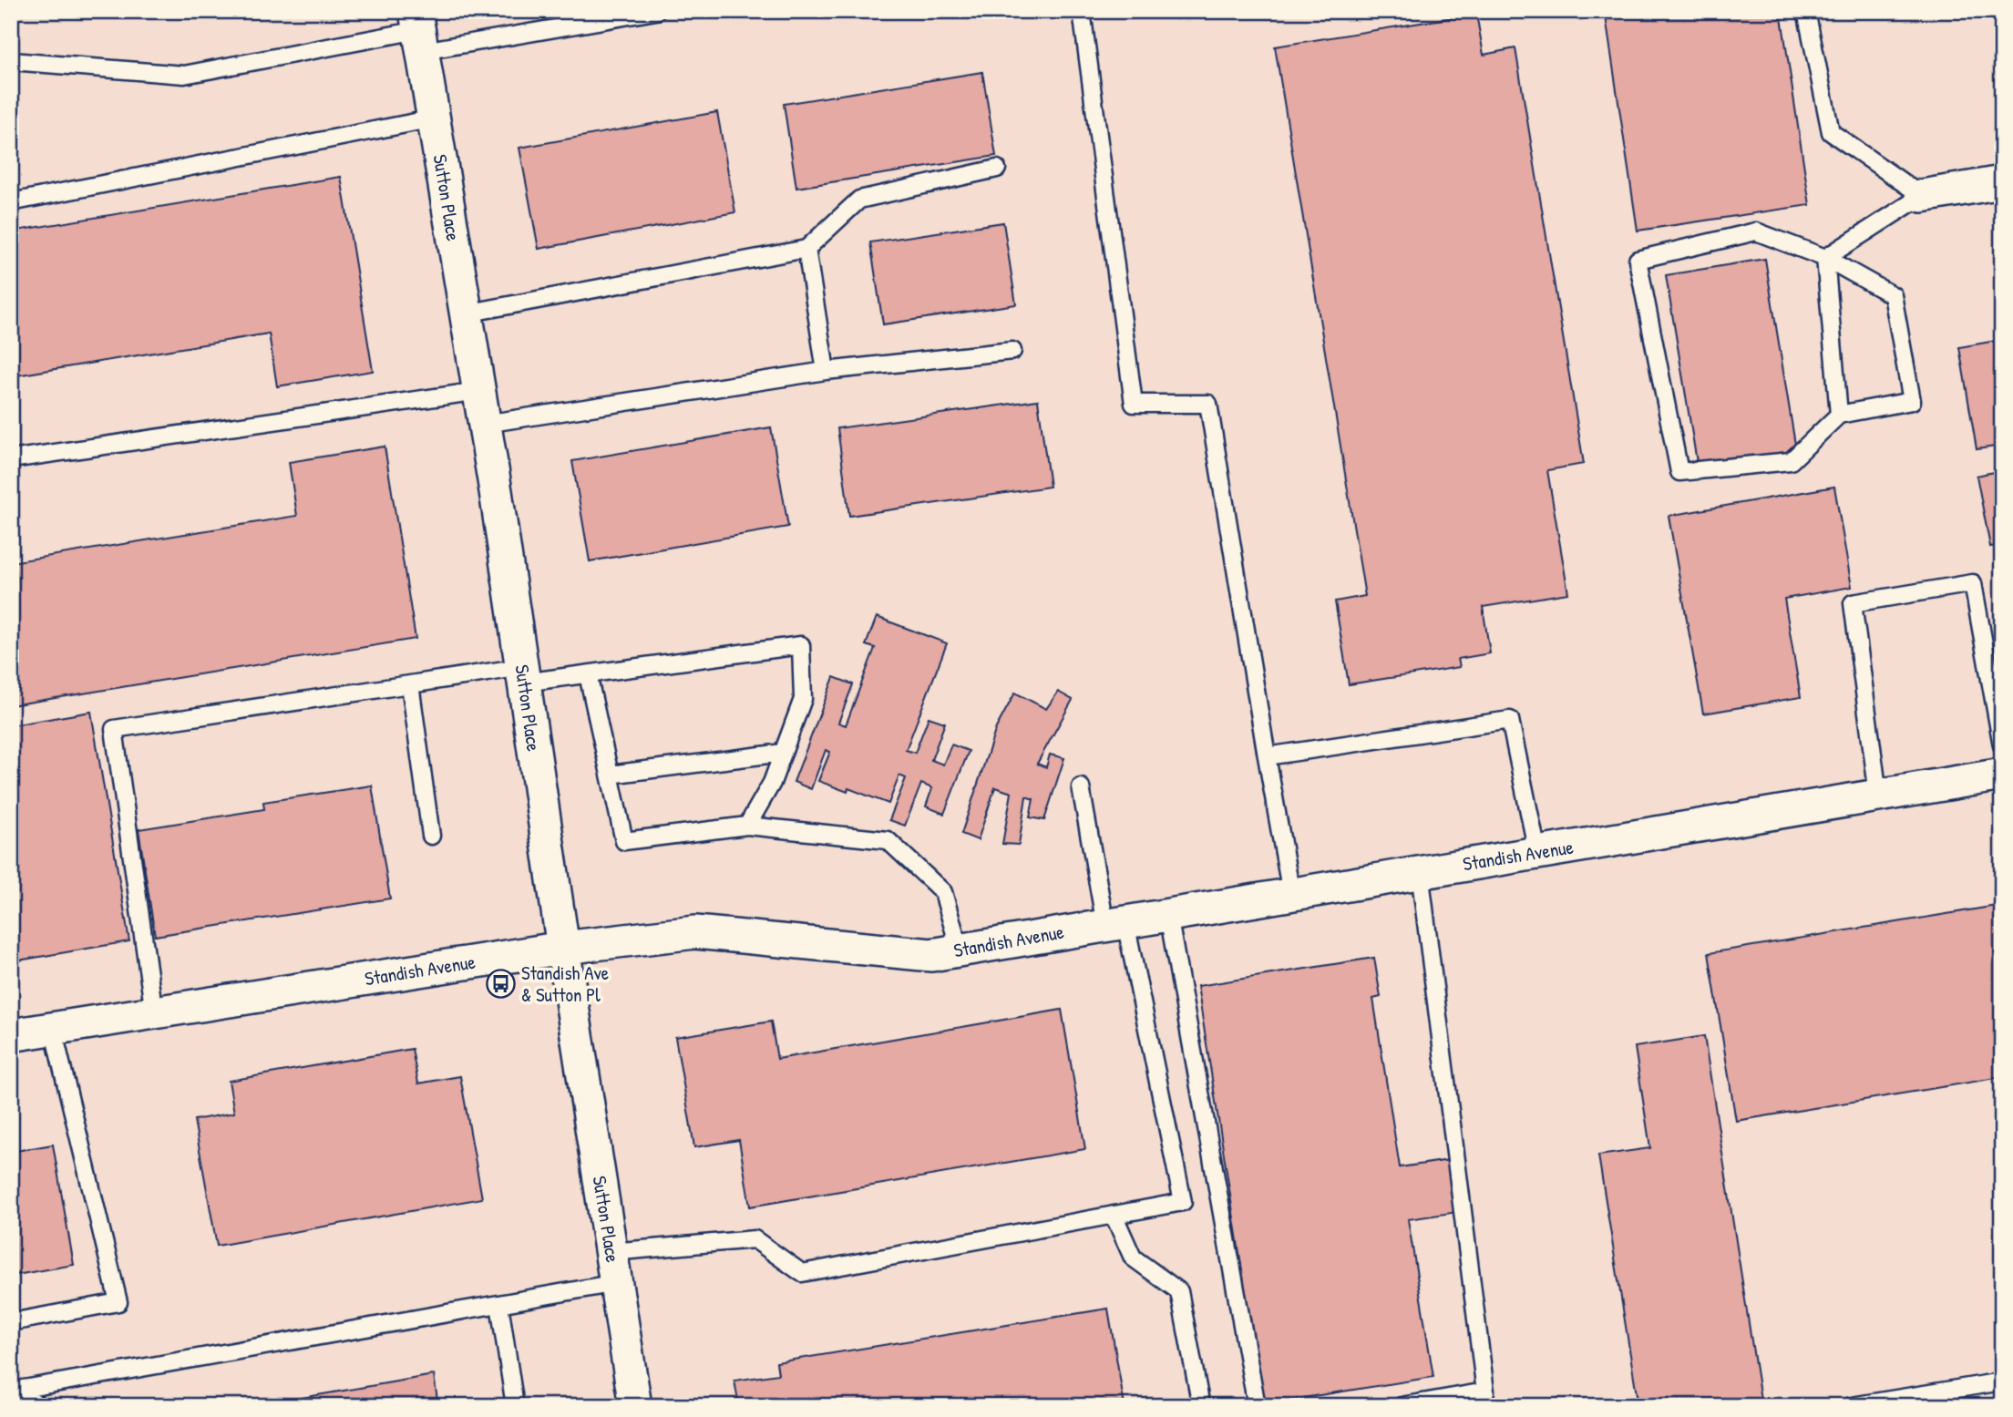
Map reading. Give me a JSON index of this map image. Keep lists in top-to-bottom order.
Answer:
{
  "streets": {
    "street": ["Sutton Place", "Standish Avenue"]
  },
  "crossings": [
    ["Sutton Place", "Standish Avenue"]
  ],
  "places": {
    "bus stop": ["Standish Ave & Sutton Pl"]
  }
}
